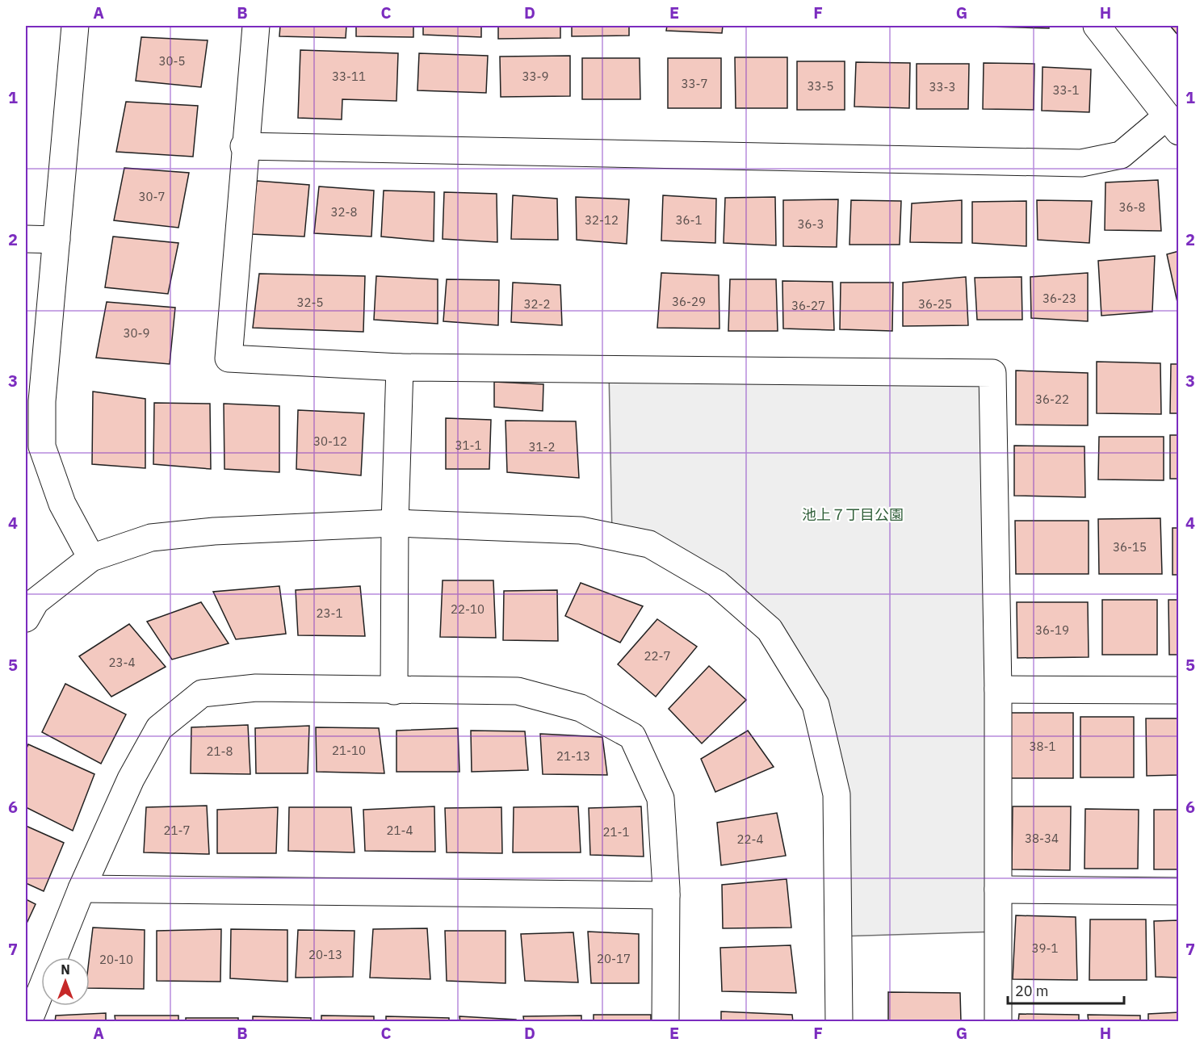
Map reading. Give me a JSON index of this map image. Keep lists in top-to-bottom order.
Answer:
{
  "parks": ["池上７丁目公園"],
  "house_numbers": [
    "30-5",
    "33-11",
    "33-9",
    "33-7",
    "33-5",
    "33-3",
    "33-1",
    "30-7",
    "36-8",
    "32-8",
    "32-12",
    "36-1",
    "36-3",
    "36-23",
    "36-29",
    "32-5",
    "32-2",
    "36-25",
    "36-27",
    "30-9",
    "36-22",
    "30-12",
    "31-1",
    "31-2",
    "36-15",
    "22-10",
    "23-1",
    "36-19",
    "22-7",
    "23-4",
    "38-1",
    "21-10",
    "21-8",
    "21-13",
    "21-7",
    "21-4",
    "21-1",
    "38-34",
    "22-4",
    "39-1",
    "20-13",
    "20-17",
    "20-10"
  ],
  "scale_bar": "20 m",
  "north": "top",
  "grid": {
    "columns": [
      "A",
      "B",
      "C",
      "D",
      "E",
      "F",
      "G",
      "H"
    ],
    "rows": [
      "1",
      "2",
      "3",
      "4",
      "5",
      "6",
      "7"
    ]
  }
}
